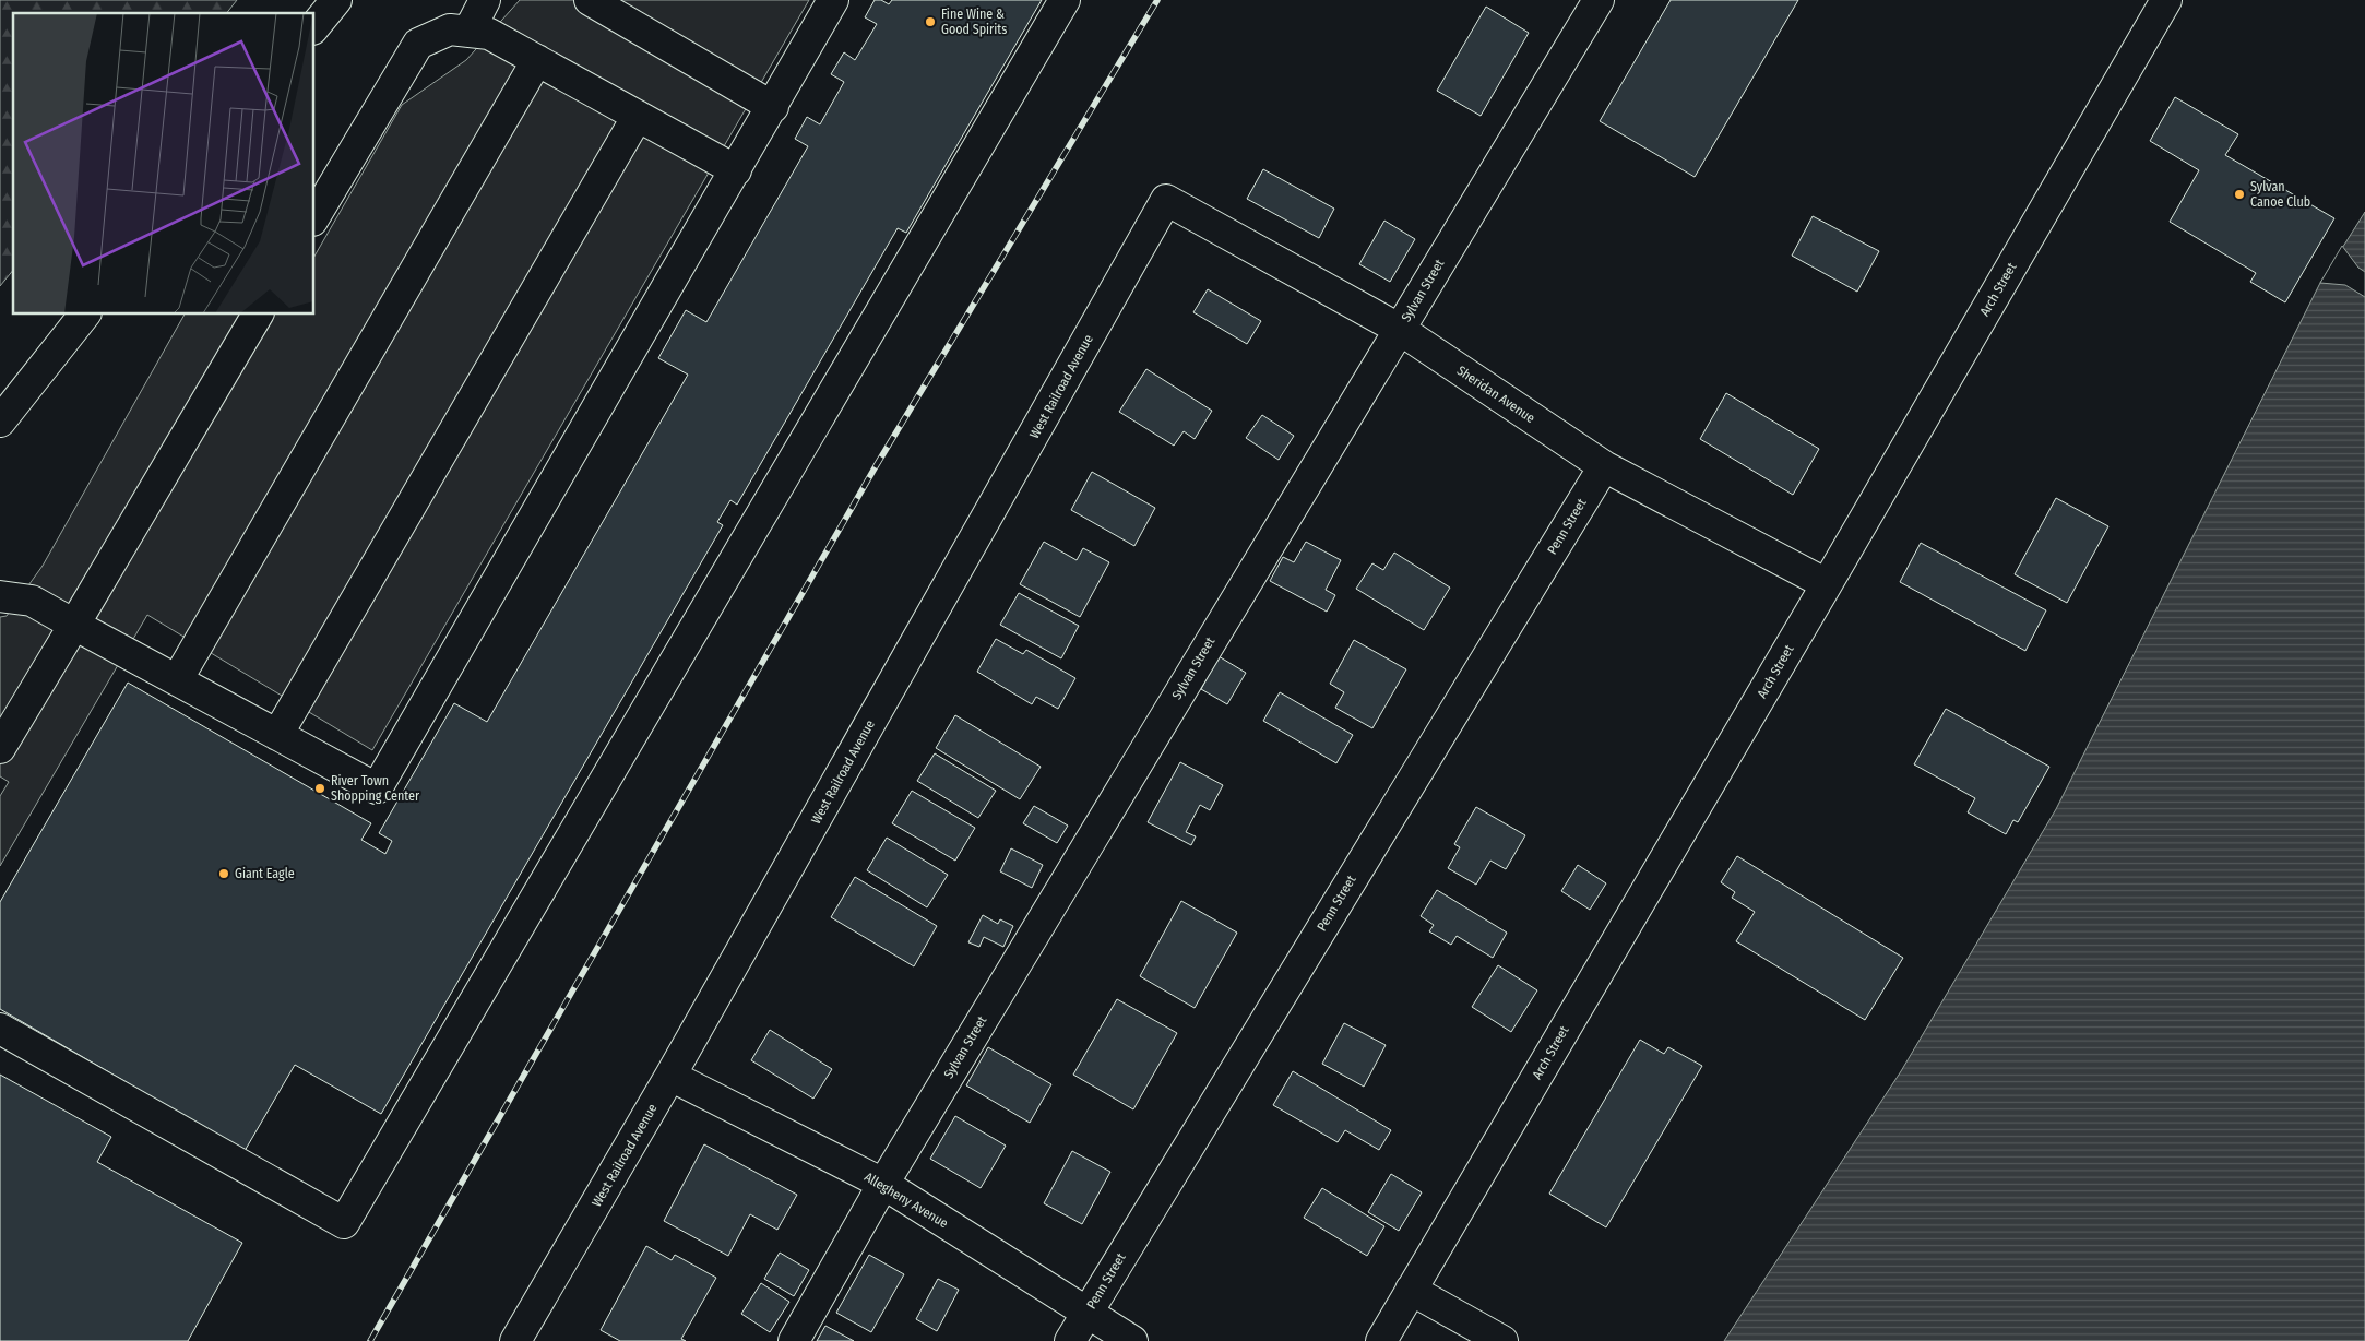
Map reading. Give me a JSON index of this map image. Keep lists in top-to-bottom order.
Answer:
{
  "streets": {
    "street": [
      "Arch Street",
      "Sylvan Street",
      "West Railroad Avenue",
      "Sheridan Avenue",
      "Penn Street",
      "Allegheny Avenue"
    ]
  },
  "crossings": [
    ["Arch Street", "Sheridan Avenue"],
    ["Sylvan Street", "Sheridan Avenue"],
    ["Sylvan Street", "Allegheny Avenue"],
    ["West Railroad Avenue", "Sheridan Avenue"],
    ["West Railroad Avenue", "Allegheny Avenue"],
    ["Sheridan Avenue", "Penn Street"],
    ["Penn Street", "Allegheny Avenue"]
  ],
  "places": [
    "Fine Wine & Good Spirits",
    "Sylvan Canoe Club",
    "River Town Shopping Center",
    "Giant Eagle"
  ]
}
